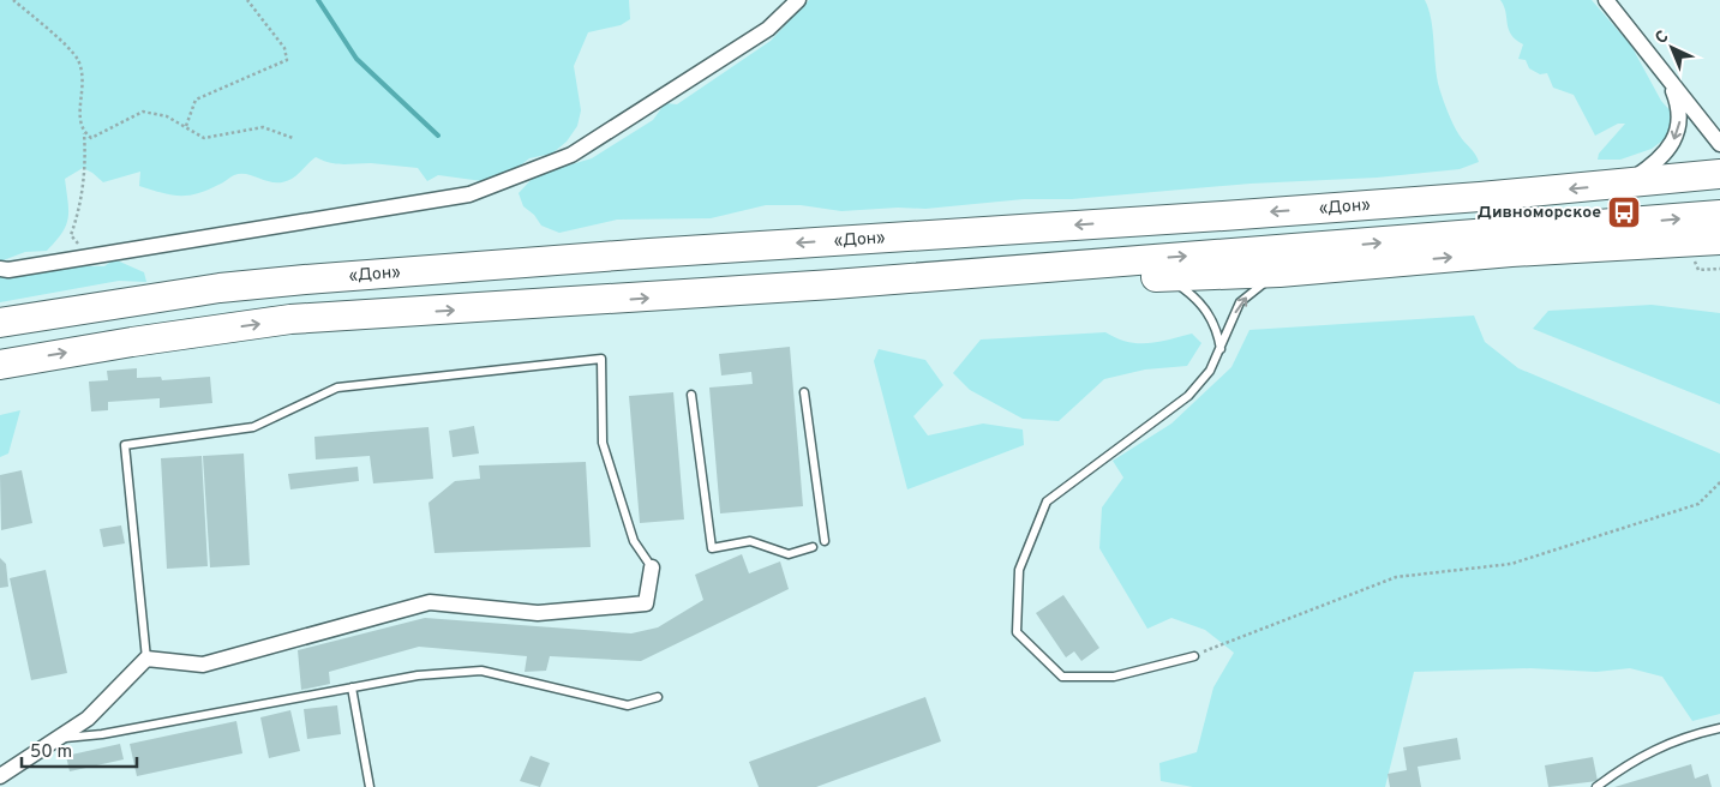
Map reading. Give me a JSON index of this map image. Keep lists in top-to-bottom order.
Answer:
{
  "streets": {
    "highway": ["«Дон»"]
  },
  "places": {
    "bus stop": ["Дивноморское"]
  },
  "scale_bar": "50 m",
  "north": "top left"
}
